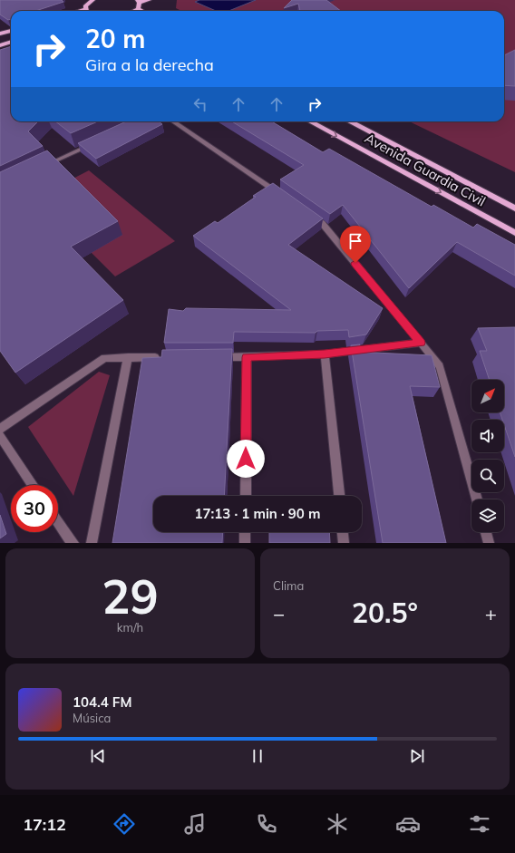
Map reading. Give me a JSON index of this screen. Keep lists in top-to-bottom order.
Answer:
{
  "streets": {
    "main road": ["Avenida Guardia Civil"]
  },
  "north": "top right",
  "page": {
    "turn": ["20 m", "Gira a la derecha"],
    "limit": "30",
    "trip": "17:13 · 1 min · 90 m",
    "tile": [
      ["29", "km/h"],
      "Clima"
    ],
    "heat": ["−", "20.5°", "+"],
    "song": ["104.4 FM", "Música"],
    "tabs": "17:12"
  }
}
